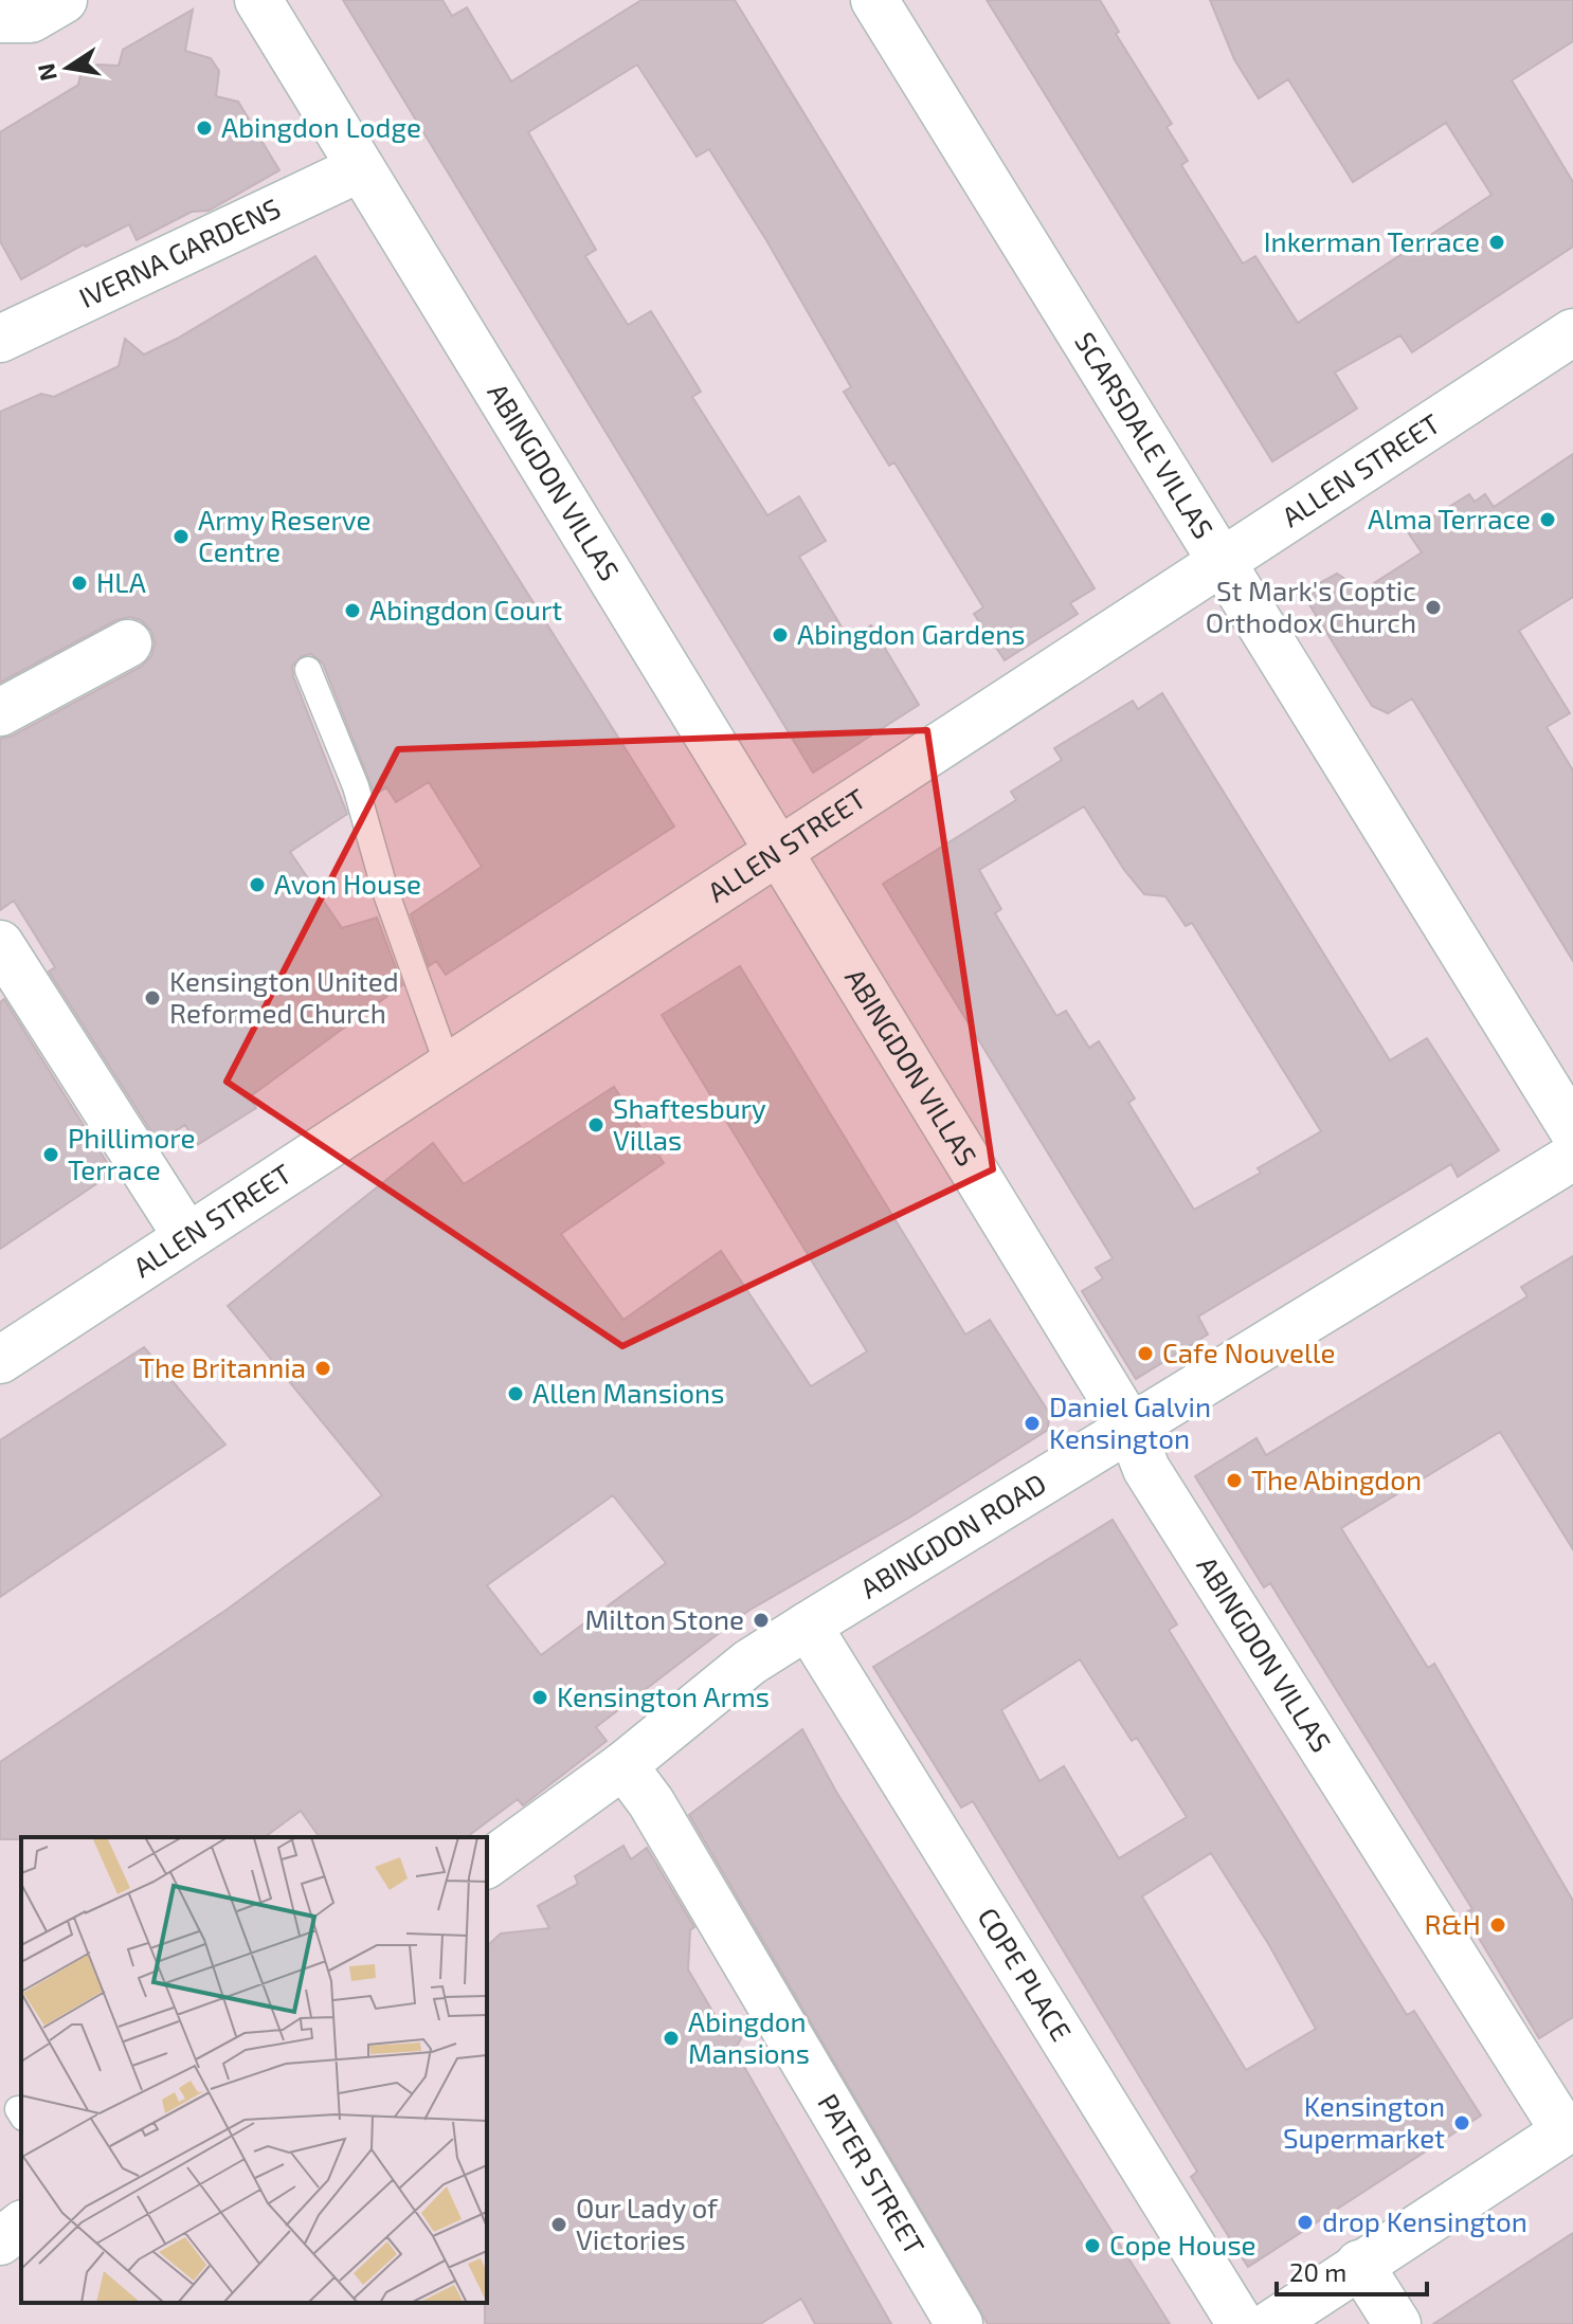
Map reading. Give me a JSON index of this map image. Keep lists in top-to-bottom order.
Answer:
{
  "streets": {
    "street": [
      "IVERNA GARDENS",
      "SCARSDALE VILLAS",
      "ALLEN STREET",
      "ABINGDON VILLAS",
      "ABINGDON ROAD",
      "COPE PLACE",
      "PATER STREET"
    ]
  },
  "crossings": [
    ["IVERNA GARDENS", "ABINGDON VILLAS"],
    ["SCARSDALE VILLAS", "ALLEN STREET"],
    ["ALLEN STREET", "ABINGDON VILLAS"],
    ["ABINGDON VILLAS", "ABINGDON ROAD"],
    ["ABINGDON ROAD", "COPE PLACE"],
    ["ABINGDON ROAD", "PATER STREET"]
  ],
  "places": [
    "Abingdon Lodge",
    "Inkerman Terrace",
    "Alma Terrace",
    "Army Reserve Centre",
    "HLA",
    "St Mark's Coptic Orthodox Church",
    "Abingdon Court",
    "Abingdon Gardens",
    "Avon House",
    "Kensington United Reformed Church",
    "Shaftesbury Villas",
    "Phillimore Terrace",
    "Cafe Nouvelle",
    "The Britannia",
    "Allen Mansions",
    "Daniel Galvin Kensington",
    "The Abingdon",
    "Milton Stone",
    "Kensington Arms",
    "R&H",
    "Abingdon Mansions",
    "Kensington Supermarket",
    "drop Kensington",
    "Our Lady of Victories",
    "Cope House"
  ],
  "scale_bar": "20 m",
  "north": "left"
}
